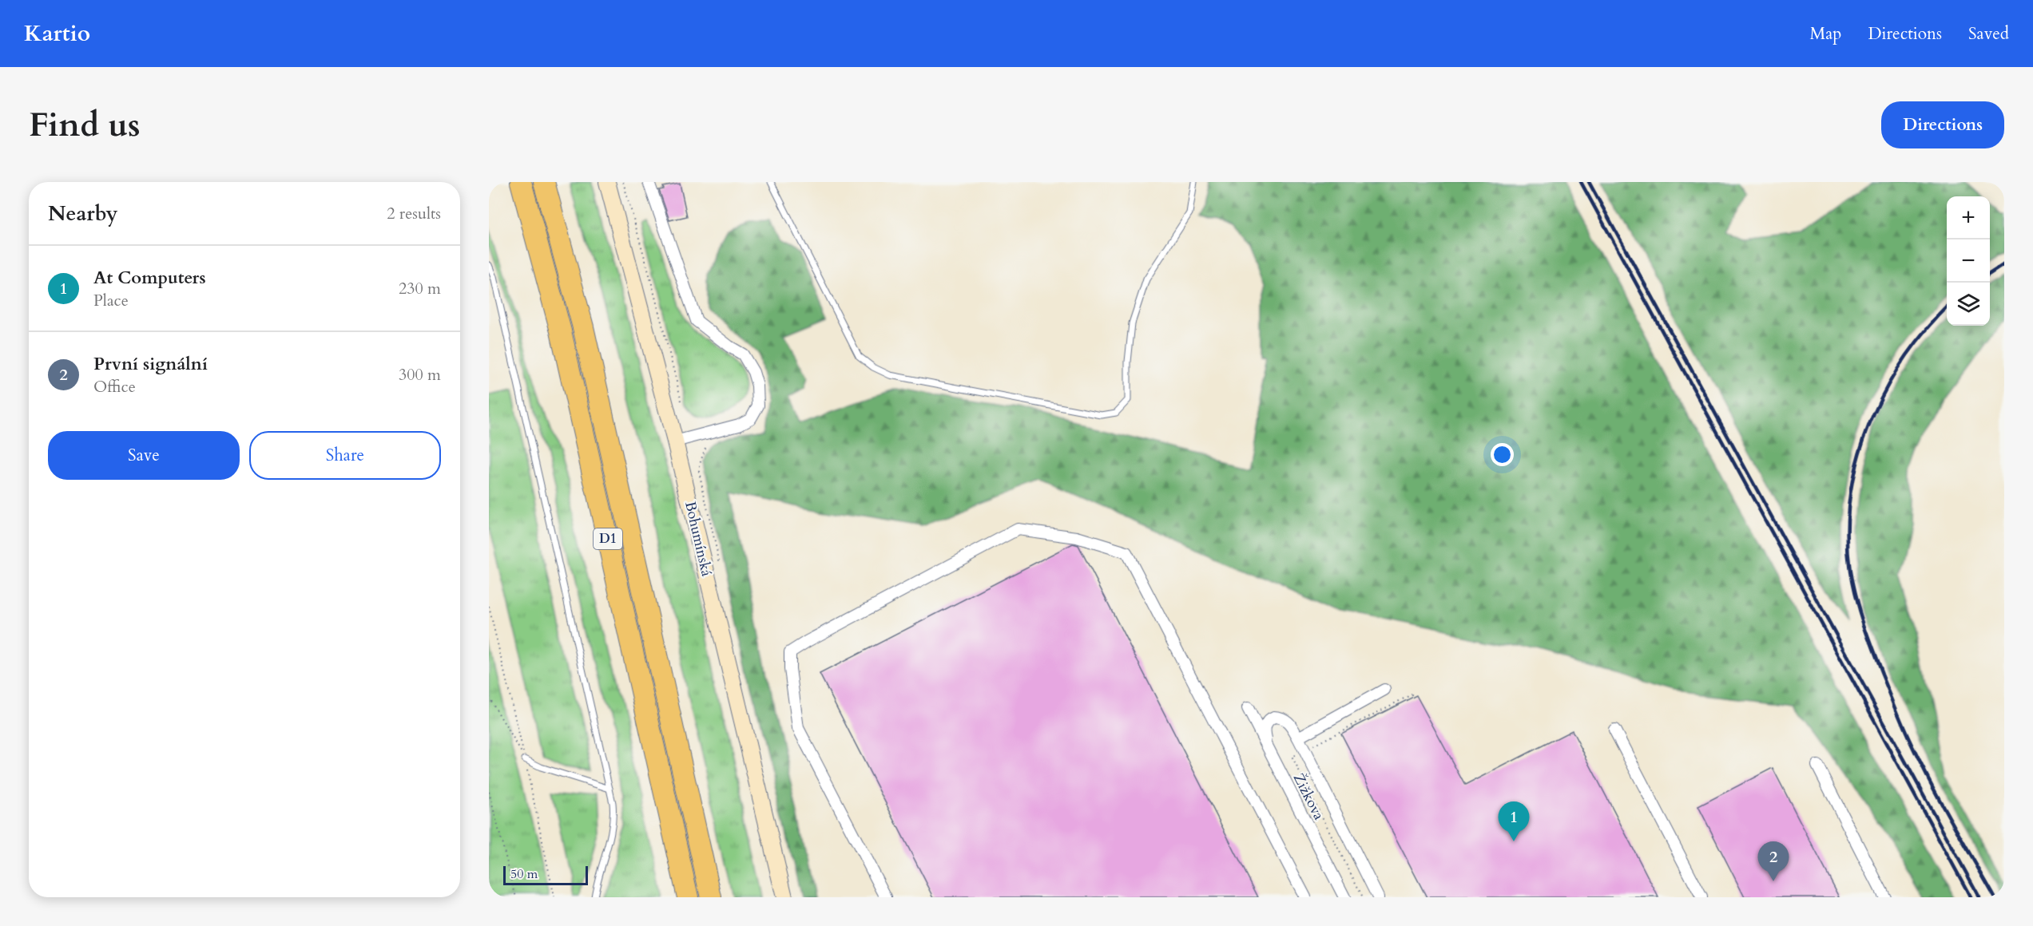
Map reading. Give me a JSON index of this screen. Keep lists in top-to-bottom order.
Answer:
{
  "streets": {
    "highway": ["D1"],
    "main road": ["Bohumínská"],
    "street": ["Žižkova"]
  },
  "scale_bar": "50 m",
  "page": {
    "header": "Kartio",
    "nav": ["Map", "Directions", "Saved"],
    "buttons": [
      "Directions",
      ["Save", "Share"]
    ],
    "title": "Find us",
    "heading": ["Nearby", "2 results"],
    "map_buttons": ["+", "−"],
    "list": [
      {
        "mark": "1",
        "name": "At Computers",
        "note": "Place",
        "value": "230 m"
      },
      {
        "mark": "2",
        "name": "První signální",
        "note": "Office",
        "value": "300 m"
      }
    ],
    "pins": ["1", "2"],
    "scale": "50 m"
  }
}
